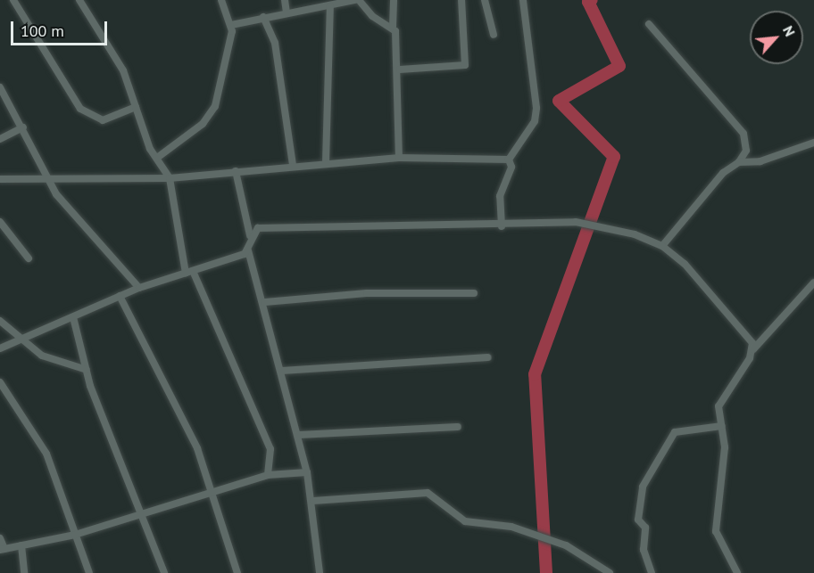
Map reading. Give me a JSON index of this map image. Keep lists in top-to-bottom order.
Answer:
{
  "scale_bar": "100 m",
  "north": "top right"
}
